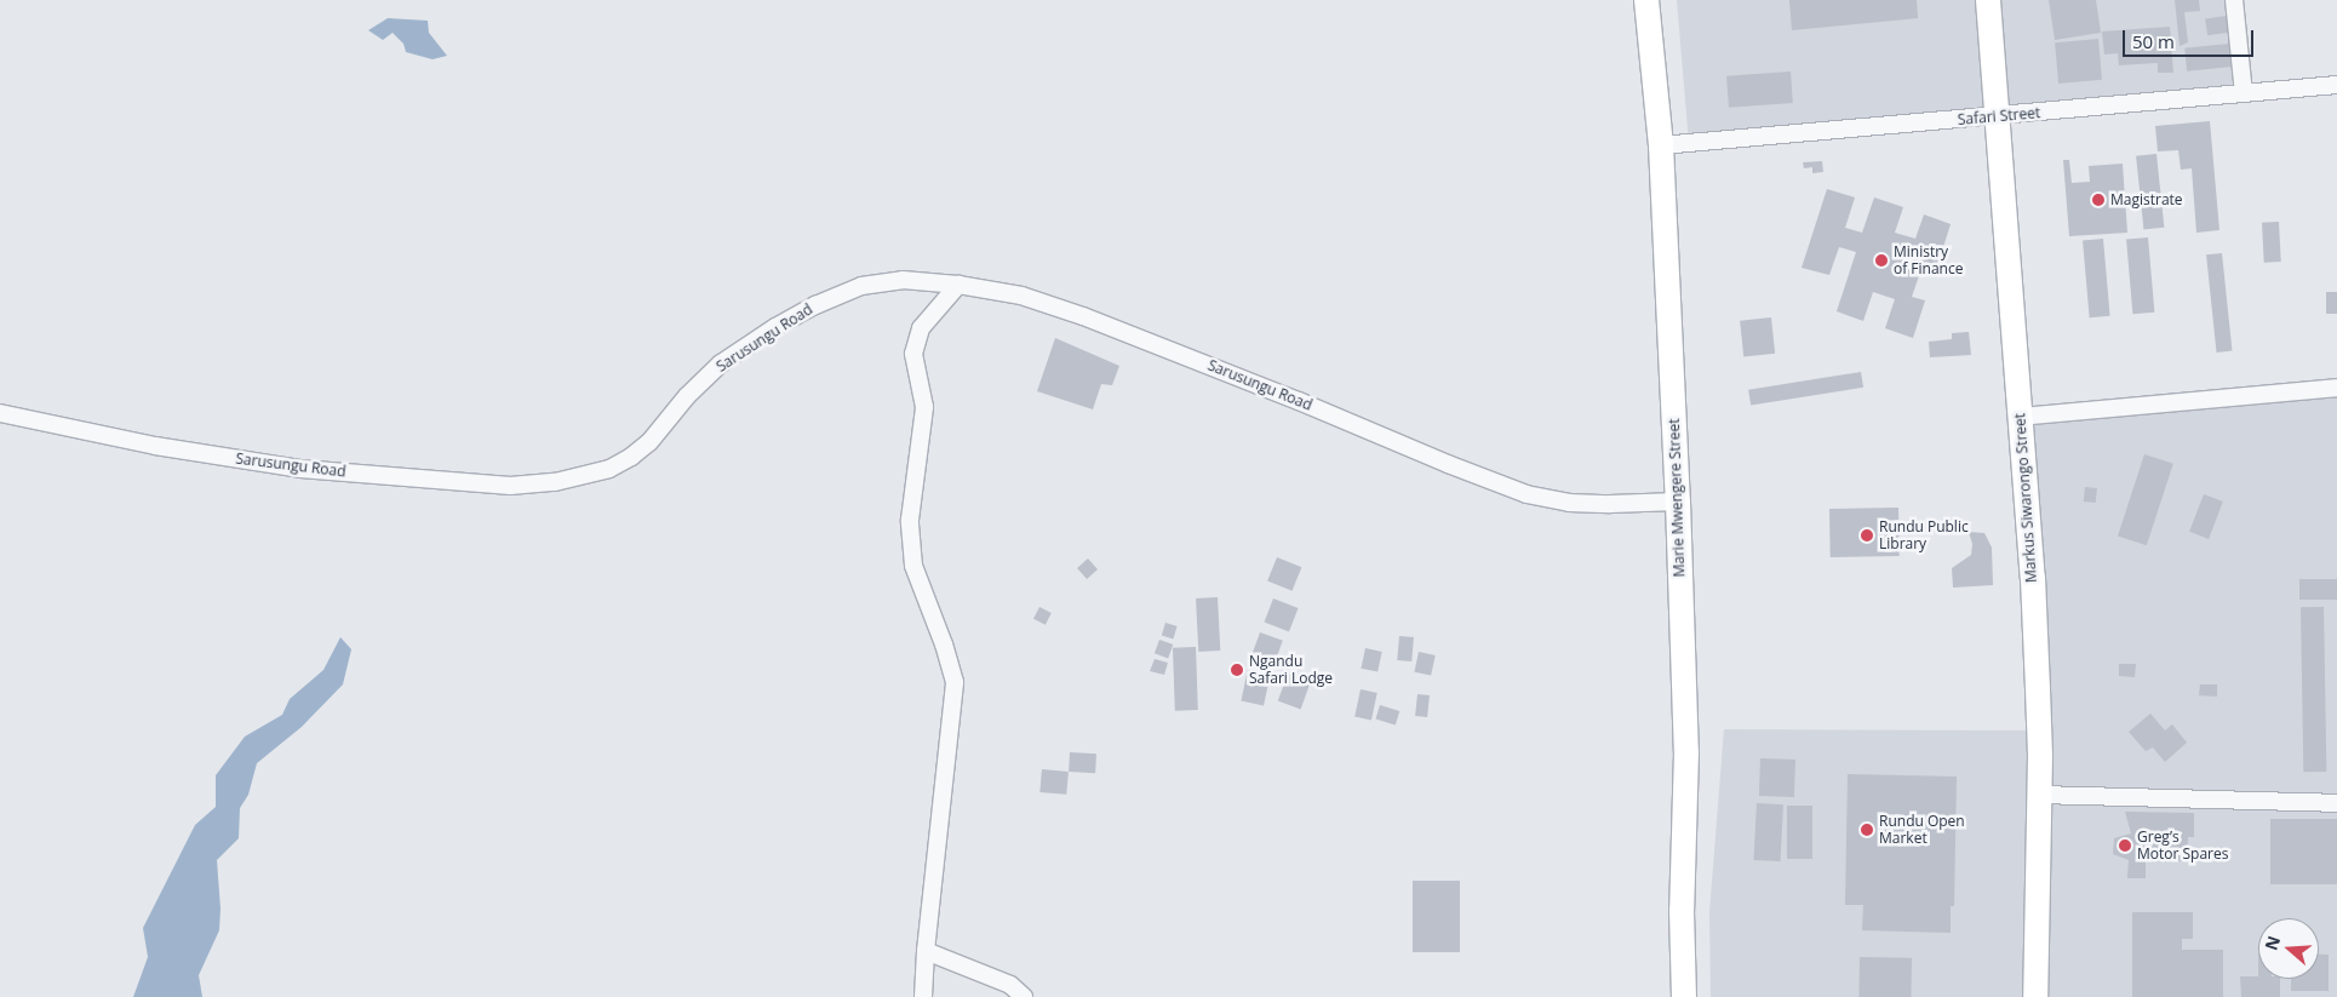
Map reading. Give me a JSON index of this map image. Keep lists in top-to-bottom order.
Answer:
{
  "streets": {
    "street": [
      "Safari Street",
      "Sarusungu Road",
      "Marie Mwengere Street",
      "Markus Siwarongo Street"
    ]
  },
  "crossings": [
    ["Safari Street", "Marie Mwengere Street"],
    ["Safari Street", "Markus Siwarongo Street"],
    ["Sarusungu Road", "Marie Mwengere Street"]
  ],
  "places": [
    "Magistrate",
    "Ministry of Finance",
    "Rundu Public Library",
    "Ngandu Safari Lodge",
    "Rundu Open Market",
    "Greg’s Motor Spares"
  ],
  "scale_bar": "50 m",
  "north": "left"
}
